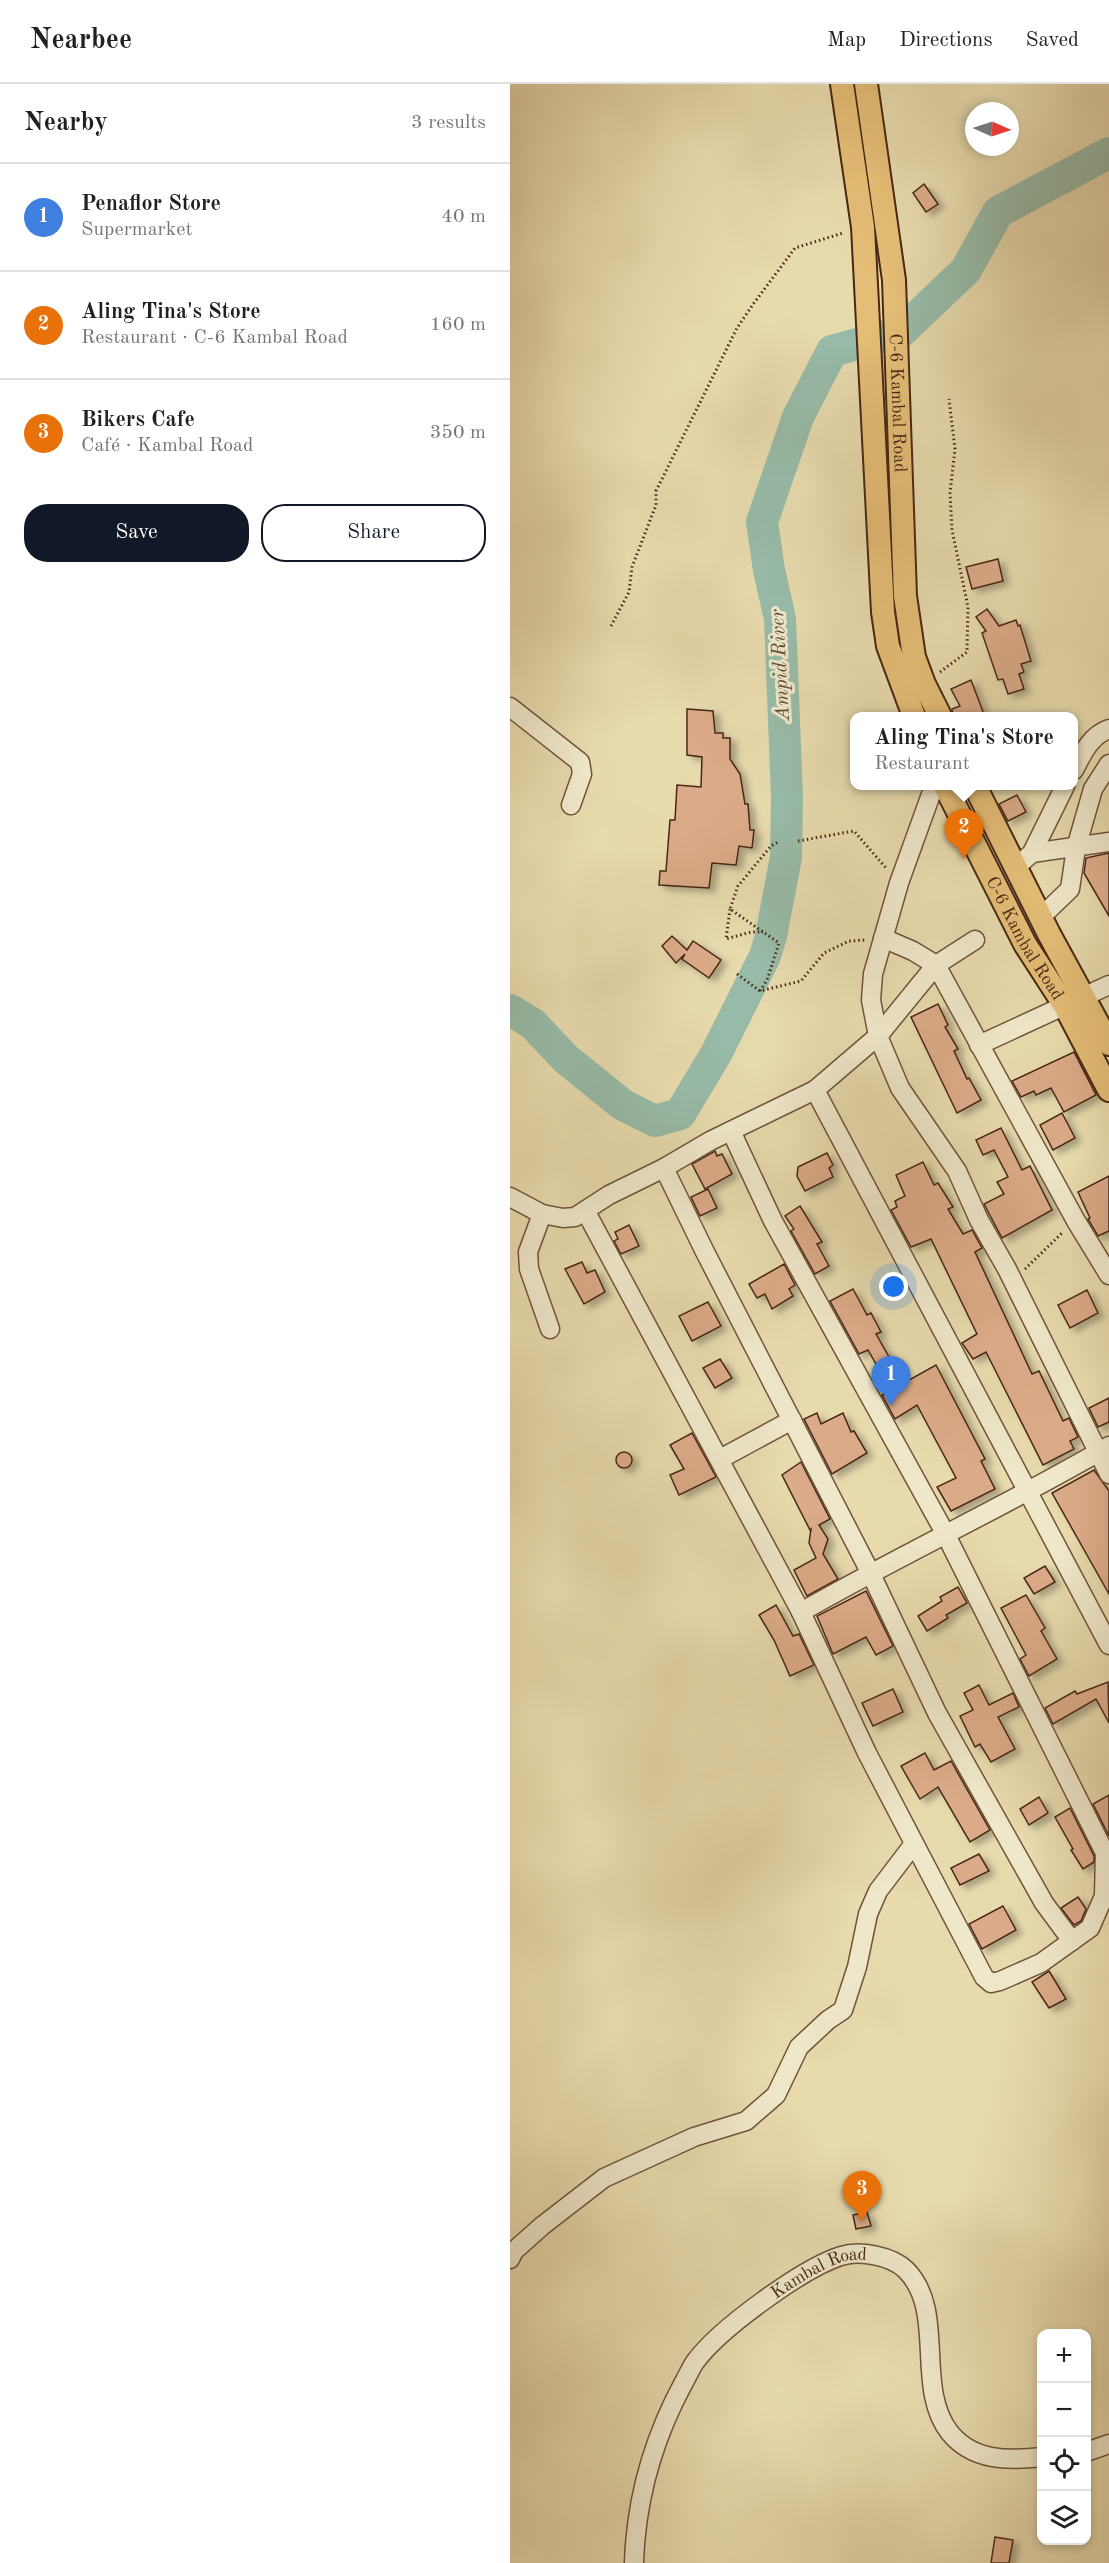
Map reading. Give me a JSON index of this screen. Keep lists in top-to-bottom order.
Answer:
{
  "streets": {
    "main road": ["C-6 Kambal Road"],
    "street": ["Kambal Road"]
  },
  "water": ["Ampid River"],
  "north": "right",
  "page": {
    "header": "Nearbee",
    "nav": ["Map", "Directions", "Saved"],
    "heading": ["Nearby", "3 results"],
    "list": [
      {
        "mark": "1",
        "name": "Penaflor Store",
        "note": "Supermarket",
        "value": "40 m"
      },
      {
        "mark": "2",
        "name": "Aling Tina's Store",
        "note": "Restaurant · C-6 Kambal Road",
        "value": "160 m"
      },
      {
        "mark": "3",
        "name": "Bikers Cafe",
        "note": "Café · Kambal Road",
        "value": "350 m"
      }
    ],
    "buttons": ["Save", "Share"],
    "popup": ["Aling Tina's Store", "Restaurant"],
    "pins": ["2", "1", "3"],
    "map_buttons": ["+", "−"]
  }
}
